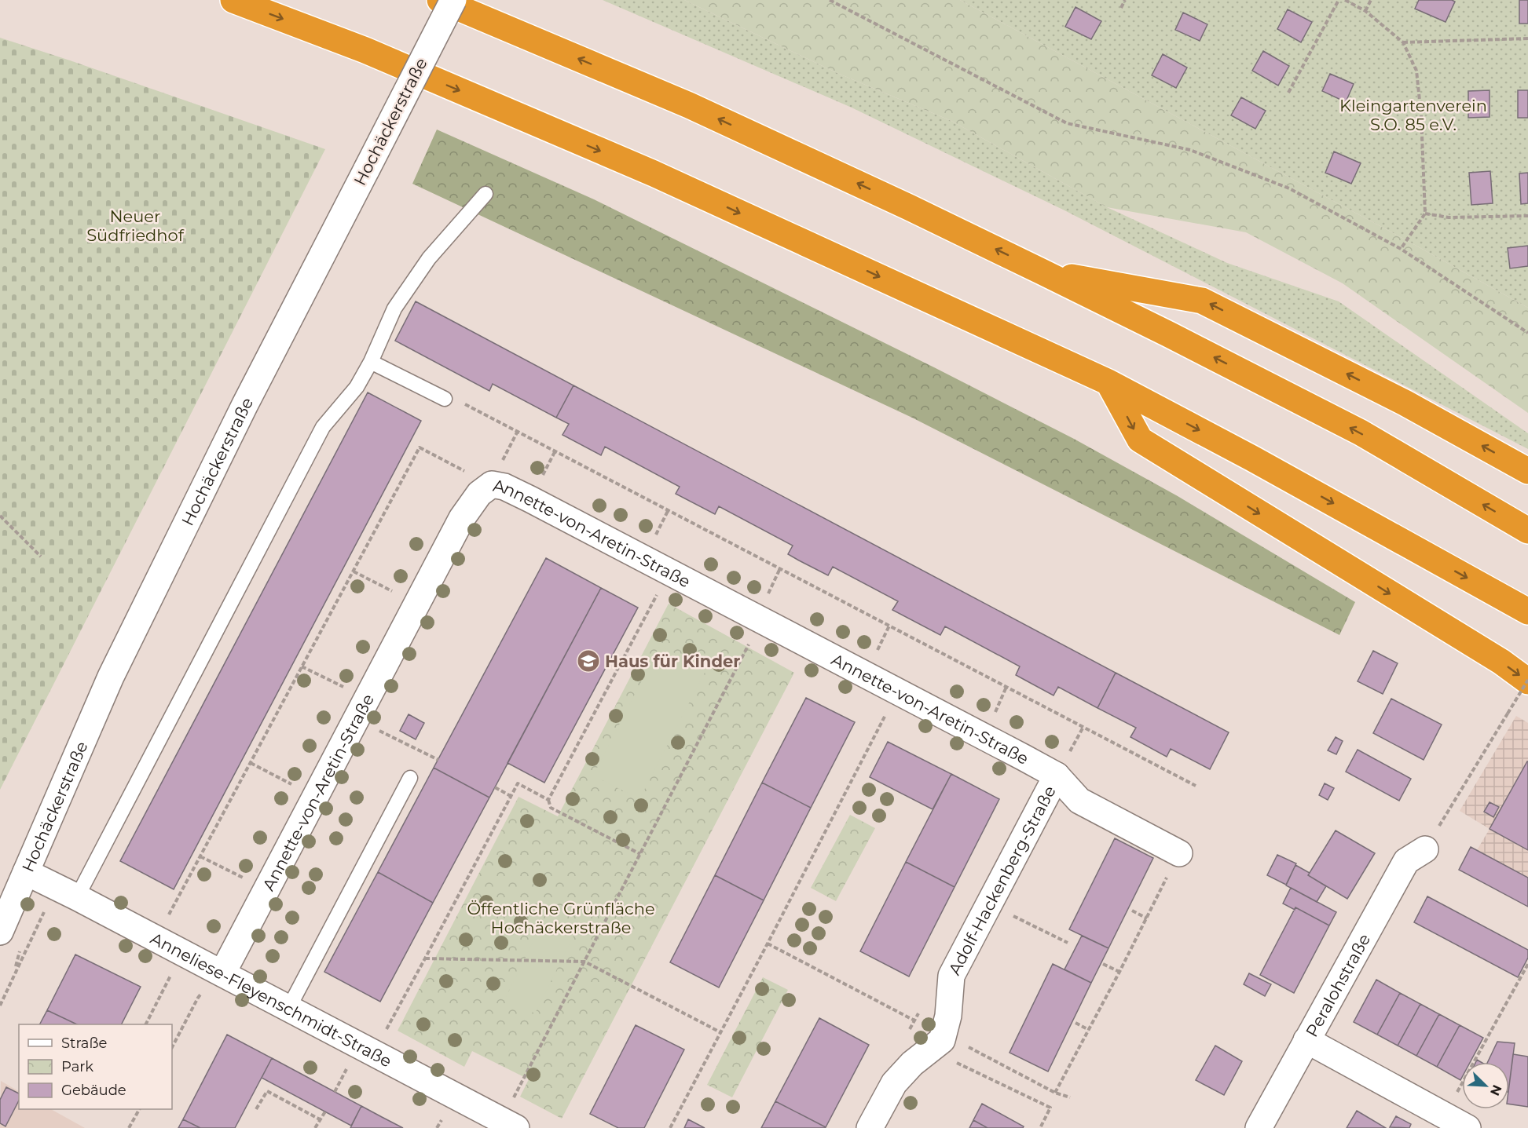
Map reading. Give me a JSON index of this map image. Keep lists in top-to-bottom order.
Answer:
{
  "streets": {
    "street": [
      "Hochäckerstraße",
      "Annette-von-Aretin-Straße",
      "Adolf-Hackenberg-Straße",
      "Peralohstraße",
      "Anneliese-Fleyenschmidt-Straße"
    ]
  },
  "crossings": [
    ["Hochäckerstraße", "Anneliese-Fleyenschmidt-Straße"],
    ["Annette-von-Aretin-Straße", "Adolf-Hackenberg-Straße"],
    ["Annette-von-Aretin-Straße", "Anneliese-Fleyenschmidt-Straße"]
  ],
  "parks": ["Kleingartenverein S.O. 85 e.V.", "Neuer Südfriedhof", "Öffentliche Grünfläche Hochäckerstraße"],
  "places": {
    "school or university": ["Haus für Kinder"]
  },
  "legend": ["Straße", "Park", "Gebäude"],
  "north": "bottom right"
}
